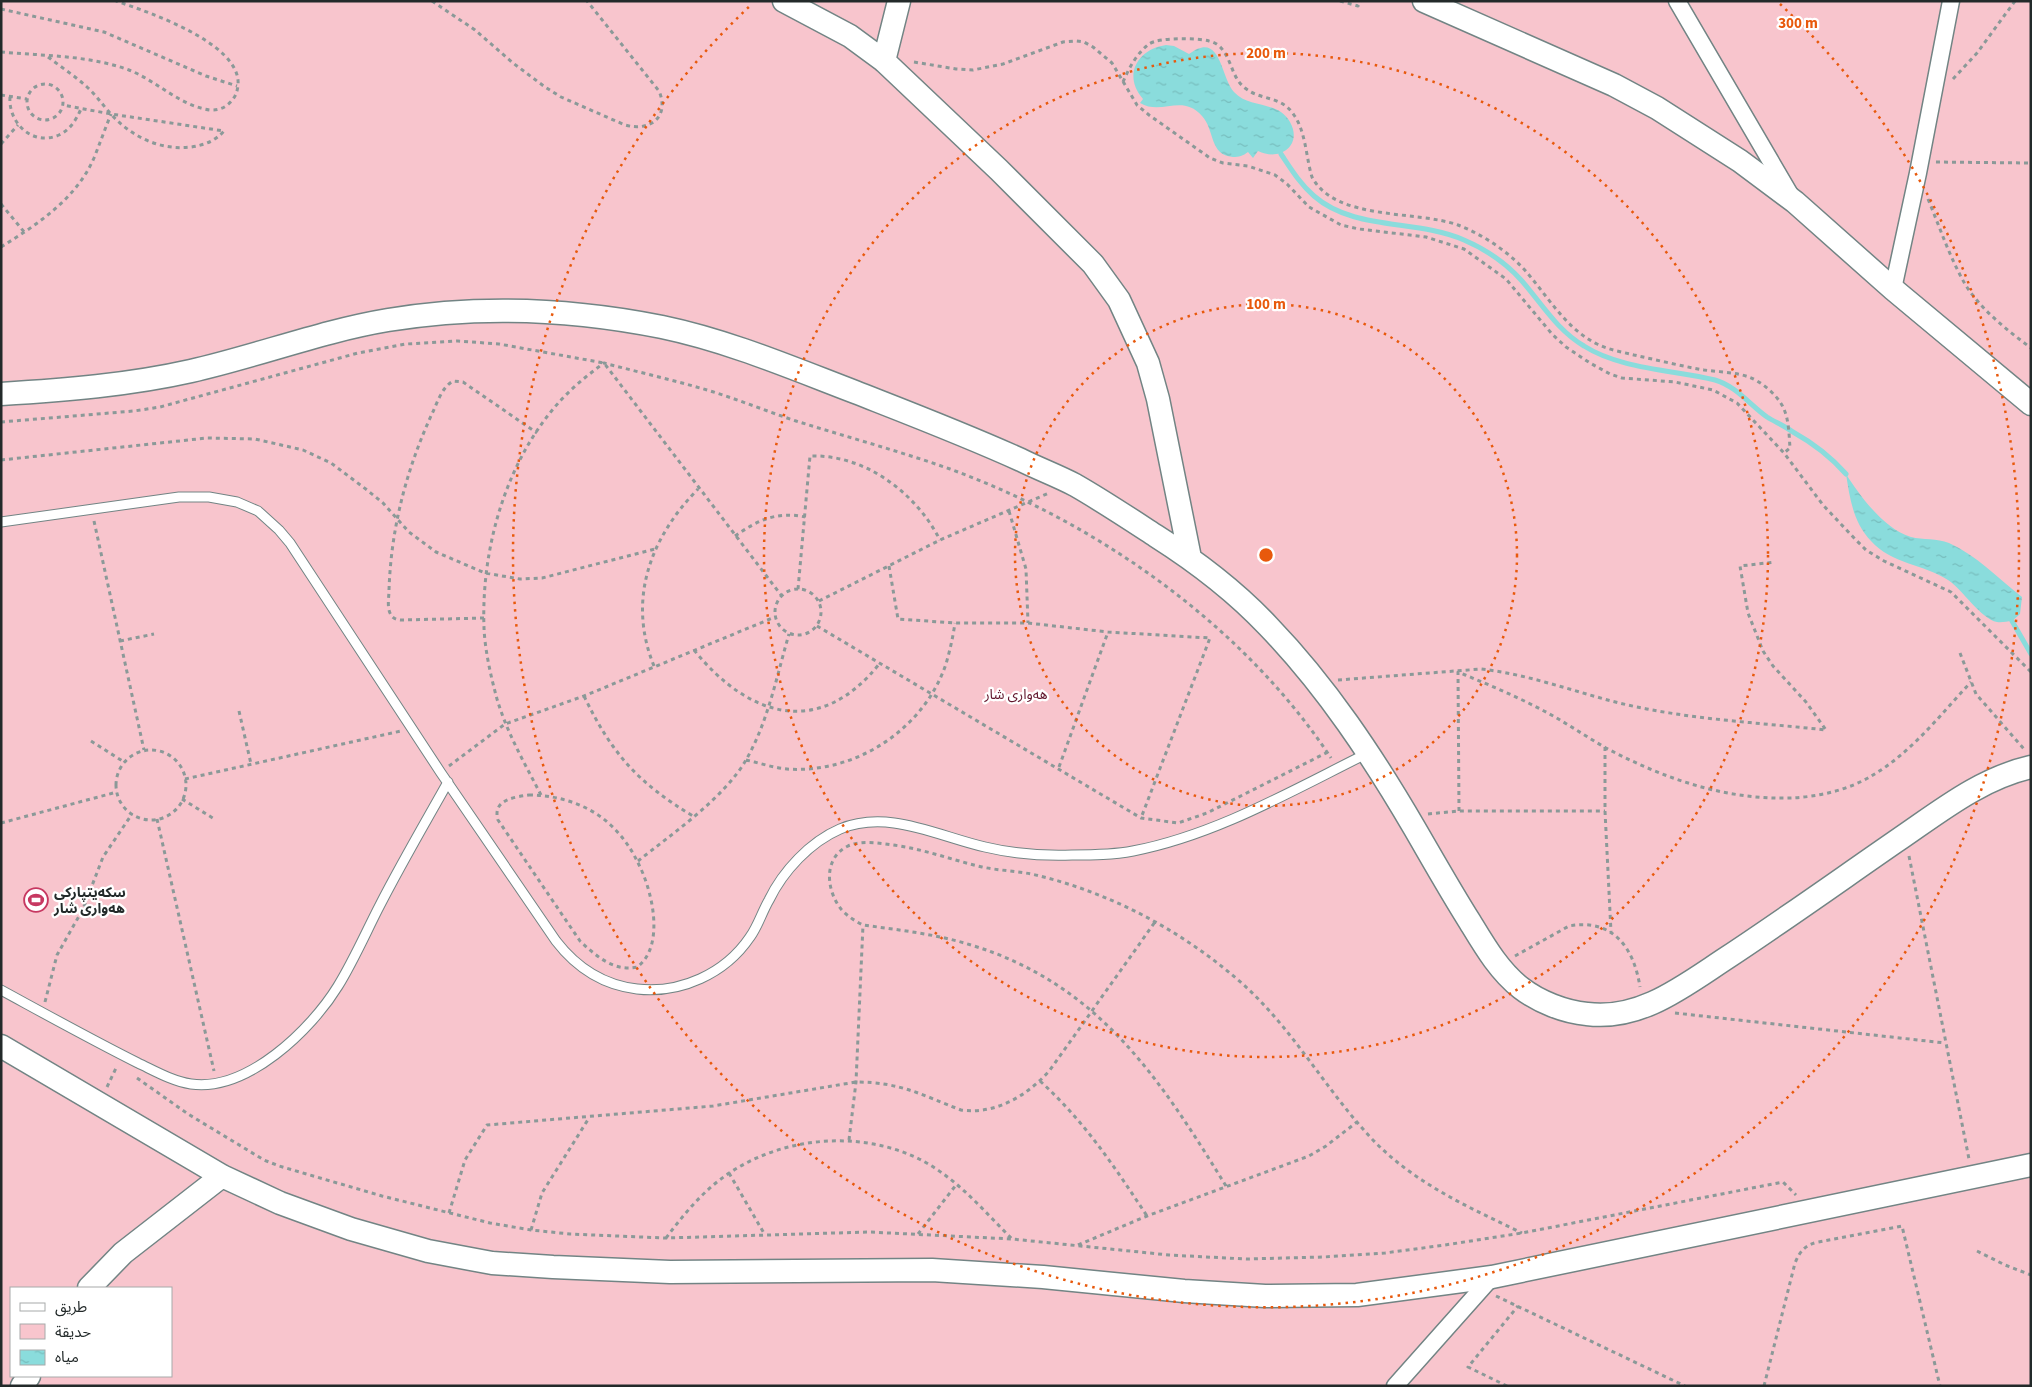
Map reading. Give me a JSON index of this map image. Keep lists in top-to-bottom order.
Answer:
{
  "parks": ["هەواری شار"],
  "places": {
    "sports": ["سکەیتپارکی هەواری شار"]
  },
  "legend": ["طريق", "حديقة", "مياه"],
  "rings": ["300 m", "200 m", "100 m"]
}
